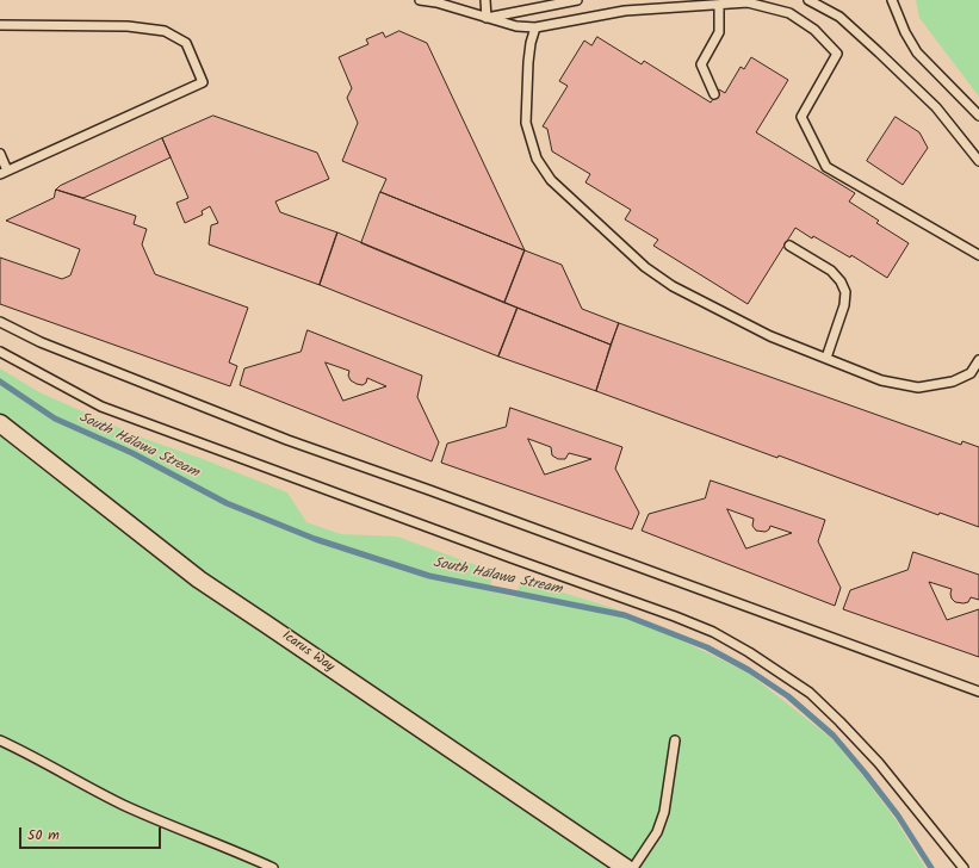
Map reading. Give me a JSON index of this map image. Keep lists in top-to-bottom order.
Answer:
{
  "streets": {
    "street": ["Icarus Way"]
  },
  "water": ["South Hālawa Stream"],
  "scale_bar": "50 m"
}
